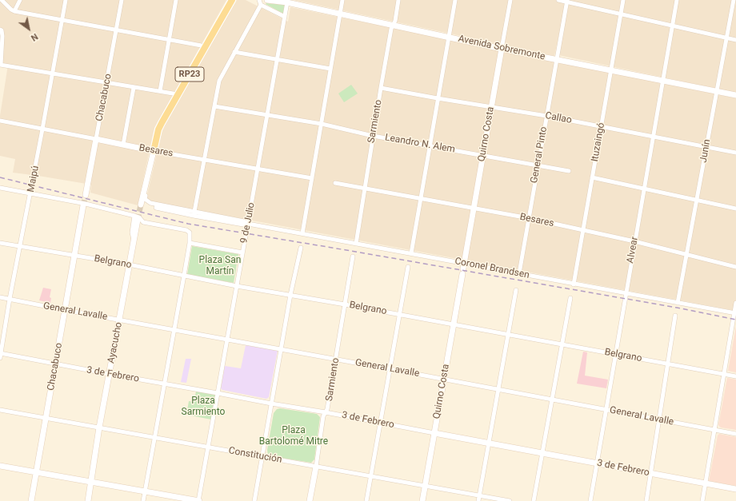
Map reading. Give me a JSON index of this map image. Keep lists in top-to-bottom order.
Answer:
{
  "streets": {
    "main road": ["RP23"],
    "street": [
      "Avenida Sobremonte",
      "Chacabuco",
      "Callao",
      "Sarmiento",
      "Quirno Costa",
      "Ituzaingó",
      "Leandro N. Alem",
      "Besares",
      "Junín",
      "General Pinto",
      "Maipú",
      "9 de Julio",
      "Alvear",
      "Belgrano",
      "Coronel Brandsen",
      "General Lavalle",
      "Ayacucho",
      "3 de Febrero",
      "Constitución"
    ]
  },
  "crossings": [
    ["Avenida Sobremonte", "Sarmiento"],
    ["Avenida Sobremonte", "Quirno Costa"],
    ["Avenida Sobremonte", "Ituzaingó"],
    ["Avenida Sobremonte", "Junín"],
    ["Avenida Sobremonte", "General Pinto"],
    ["Avenida Sobremonte", "9 de Julio"],
    ["Avenida Sobremonte", "Alvear"],
    ["RP23", "Besares"],
    ["RP23", "Coronel Brandsen"],
    ["Chacabuco", "Besares"],
    ["Chacabuco", "Belgrano"],
    ["Chacabuco", "General Lavalle"],
    ["Chacabuco", "3 de Febrero"],
    ["Chacabuco", "Constitución"],
    ["Callao", "Sarmiento"],
    ["Callao", "Quirno Costa"],
    ["Callao", "Ituzaingó"],
    ["Callao", "Junín"],
    ["Callao", "General Pinto"],
    ["Callao", "Alvear"],
    ["Sarmiento", "Leandro N. Alem"],
    ["Sarmiento", "Besares"],
    ["Sarmiento", "Belgrano"],
    ["Sarmiento", "Coronel Brandsen"],
    ["Sarmiento", "General Lavalle"],
    ["Sarmiento", "3 de Febrero"],
    ["Sarmiento", "Constitución"],
    ["Quirno Costa", "Leandro N. Alem"],
    ["Quirno Costa", "Besares"],
    ["Quirno Costa", "Belgrano"],
    ["Quirno Costa", "Coronel Brandsen"],
    ["Quirno Costa", "General Lavalle"],
    ["Quirno Costa", "3 de Febrero"],
    ["Quirno Costa", "Constitución"],
    ["Ituzaingó", "Besares"],
    ["Ituzaingó", "Coronel Brandsen"],
    ["Leandro N. Alem", "General Pinto"],
    ["Leandro N. Alem", "9 de Julio"],
    ["Besares", "Junín"],
    ["Besares", "General Pinto"],
    ["Besares", "Maipú"],
    ["Besares", "9 de Julio"],
    ["Besares", "Alvear"],
    ["Junín", "Coronel Brandsen"],
    ["General Pinto", "Coronel Brandsen"],
    ["Maipú", "Belgrano"],
    ["Maipú", "General Lavalle"],
    ["Maipú", "3 de Febrero"],
    ["9 de Julio", "Belgrano"],
    ["9 de Julio", "Coronel Brandsen"],
    ["9 de Julio", "General Lavalle"],
    ["9 de Julio", "3 de Febrero"],
    ["9 de Julio", "Constitución"],
    ["Alvear", "Belgrano"],
    ["Alvear", "Coronel Brandsen"],
    ["Alvear", "General Lavalle"],
    ["Alvear", "3 de Febrero"],
    ["Belgrano", "Ayacucho"],
    ["General Lavalle", "Ayacucho"],
    ["Ayacucho", "3 de Febrero"],
    ["Ayacucho", "Constitución"]
  ],
  "parks": ["Plaza San Martín", "Plaza Sarmiento", "Plaza Bartolomé Mitre"],
  "north": "bottom right"
}
